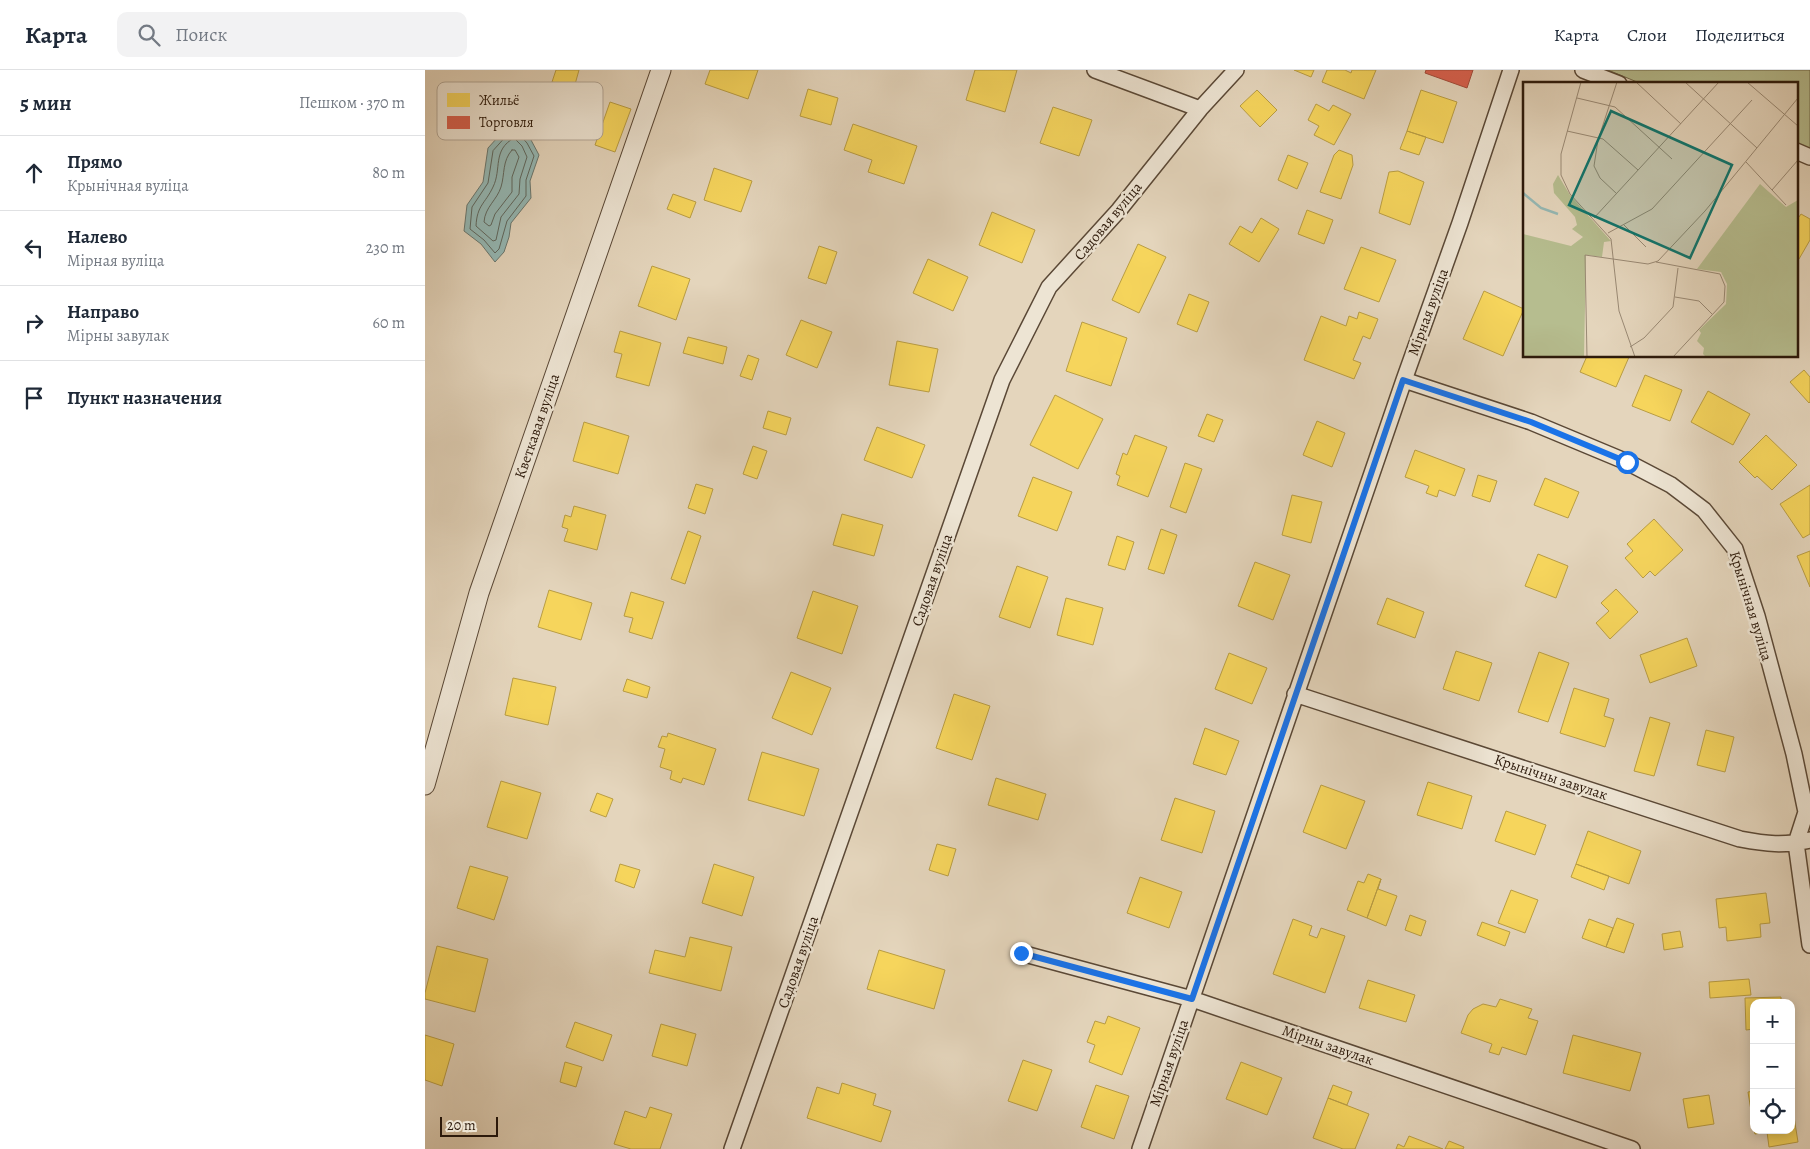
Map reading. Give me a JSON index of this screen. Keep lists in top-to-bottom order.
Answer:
{
  "streets": {
    "street": [
      "Садовая вуліца",
      "Мірная вуліца",
      "Кветкавая вуліца",
      "Крынічная вуліца",
      "Крынічны завулак",
      "Мірны завулак"
    ]
  },
  "crossings": [
    ["Мірная вуліца", "Крынічная вуліца"],
    ["Мірная вуліца", "Крынічны завулак"],
    ["Мірная вуліца", "Мірны завулак"],
    ["Крынічная вуліца", "Крынічны завулак"]
  ],
  "legend": ["Жильё", "Торговля"],
  "scale_bar": "20 m",
  "page": {
    "header": "Карта",
    "search": "Поиск",
    "nav": ["Карта", "Слои", "Поделиться"],
    "heading": ["5 мин", "Пешком · 370 m"],
    "list": [
      ["Прямо", "Крынічная вуліца", "80 m"],
      ["Налево", "Мірная вуліца", "230 m"],
      ["Направо", "Мірны завулак", "60 m"],
      "Пункт назначения"
    ],
    "map_buttons": ["+", "−"],
    "scale": "20 m"
  }
}
